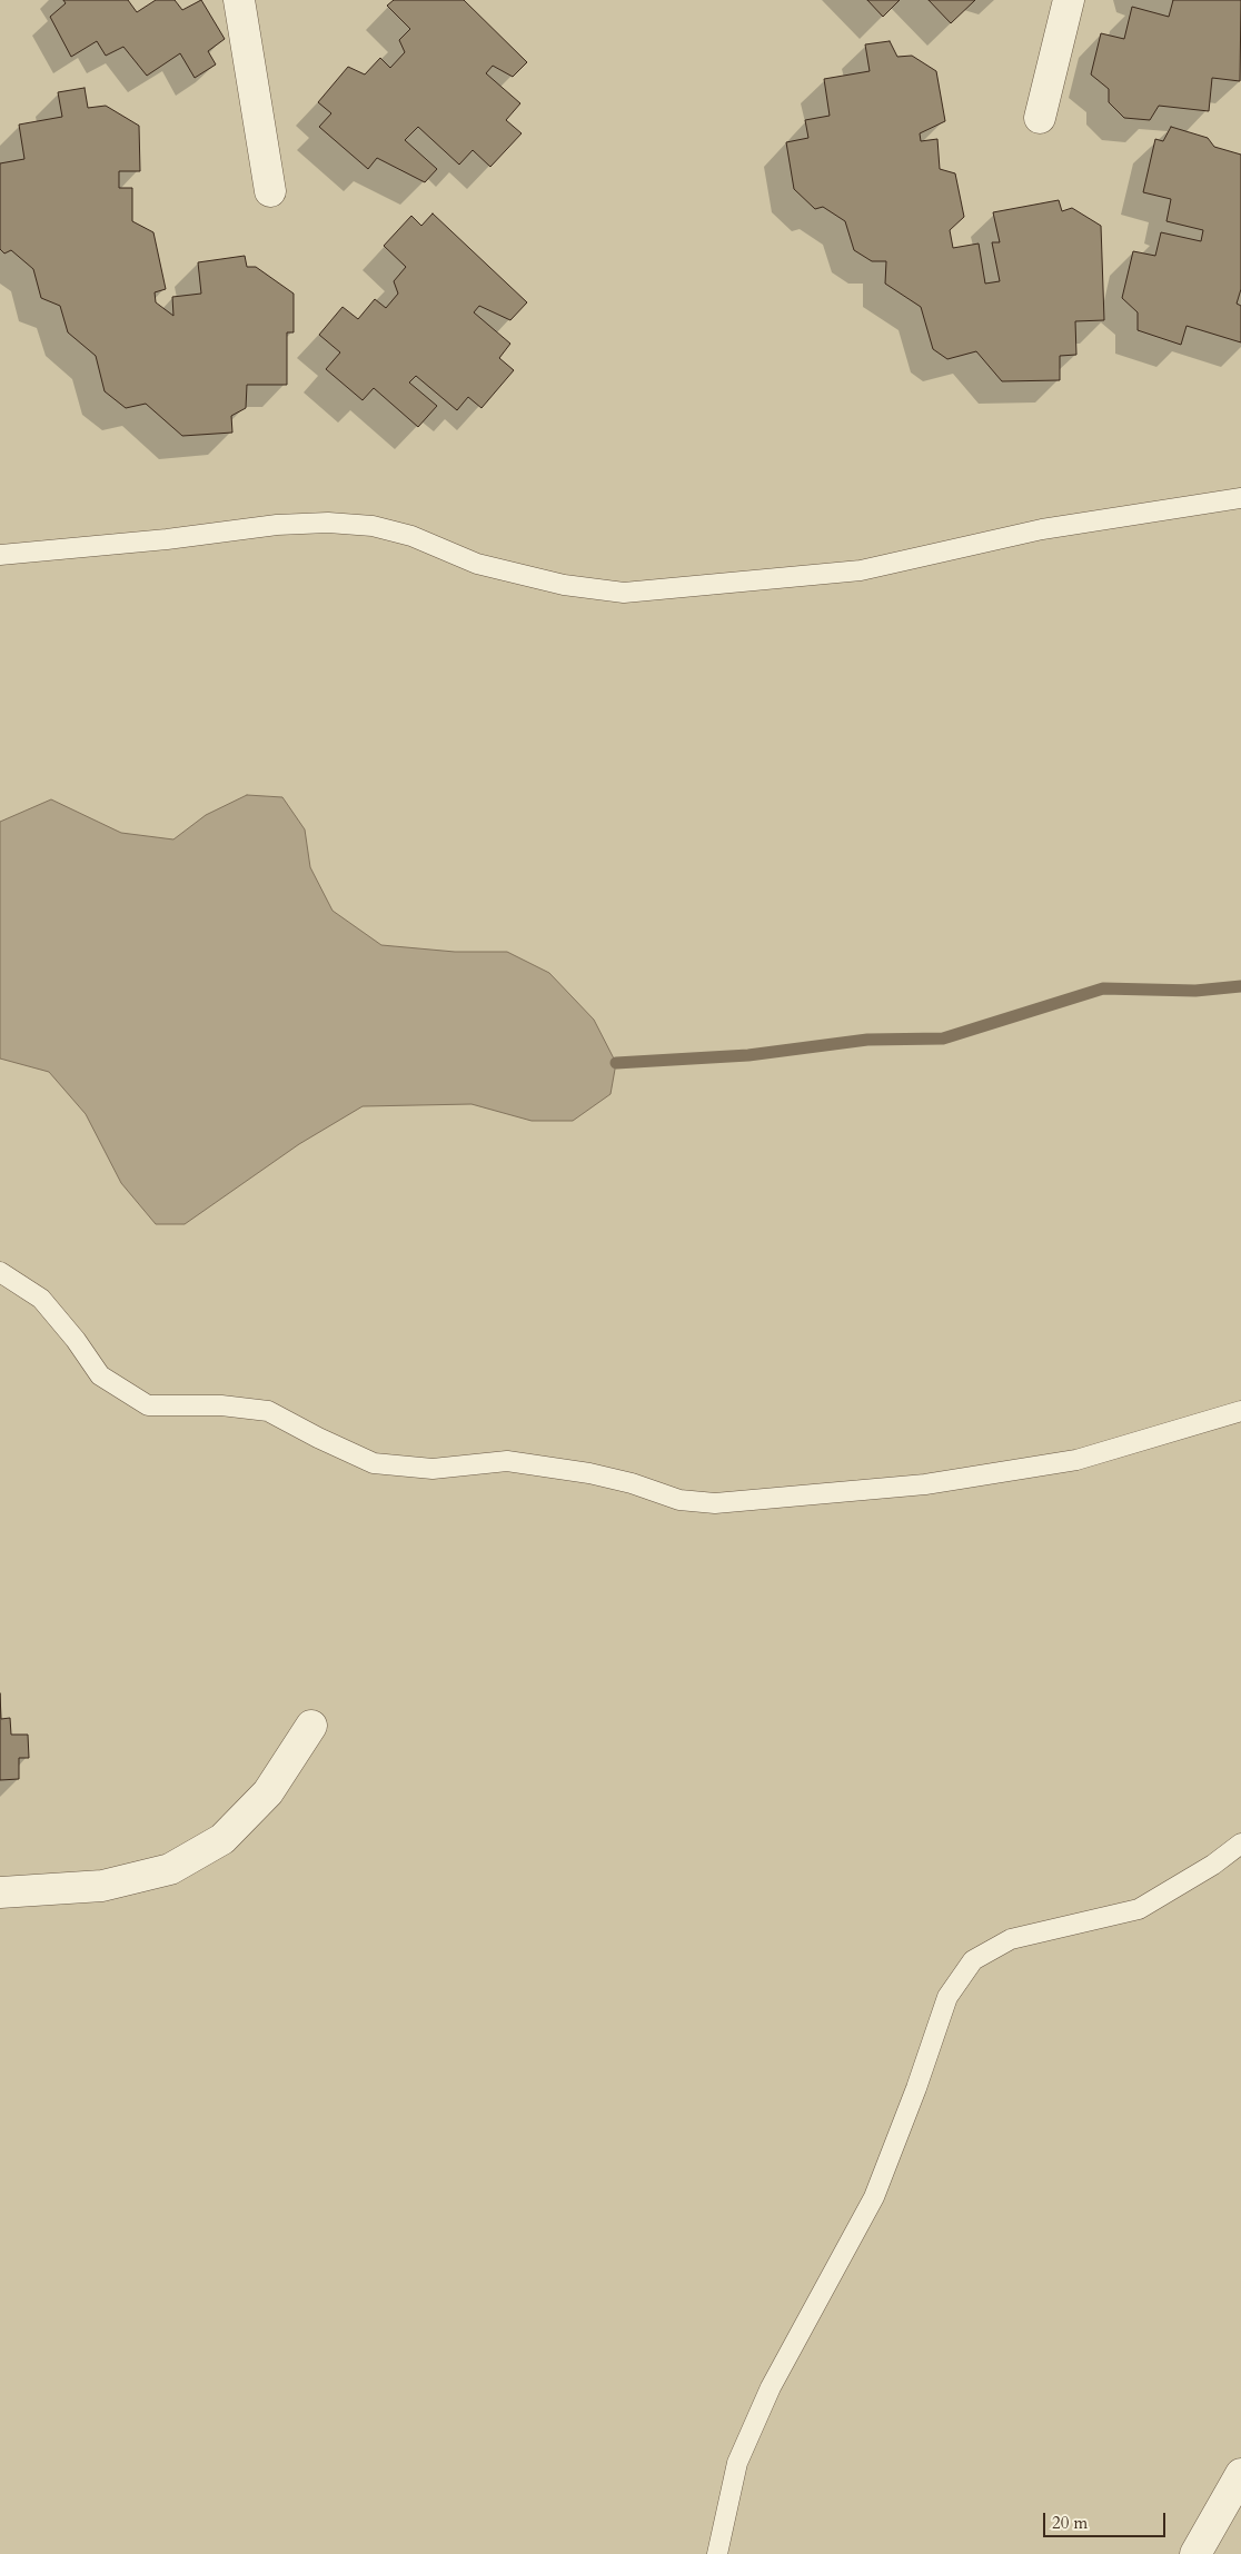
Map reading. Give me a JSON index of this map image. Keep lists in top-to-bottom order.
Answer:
{
  "scale_bar": "20 m"
}
